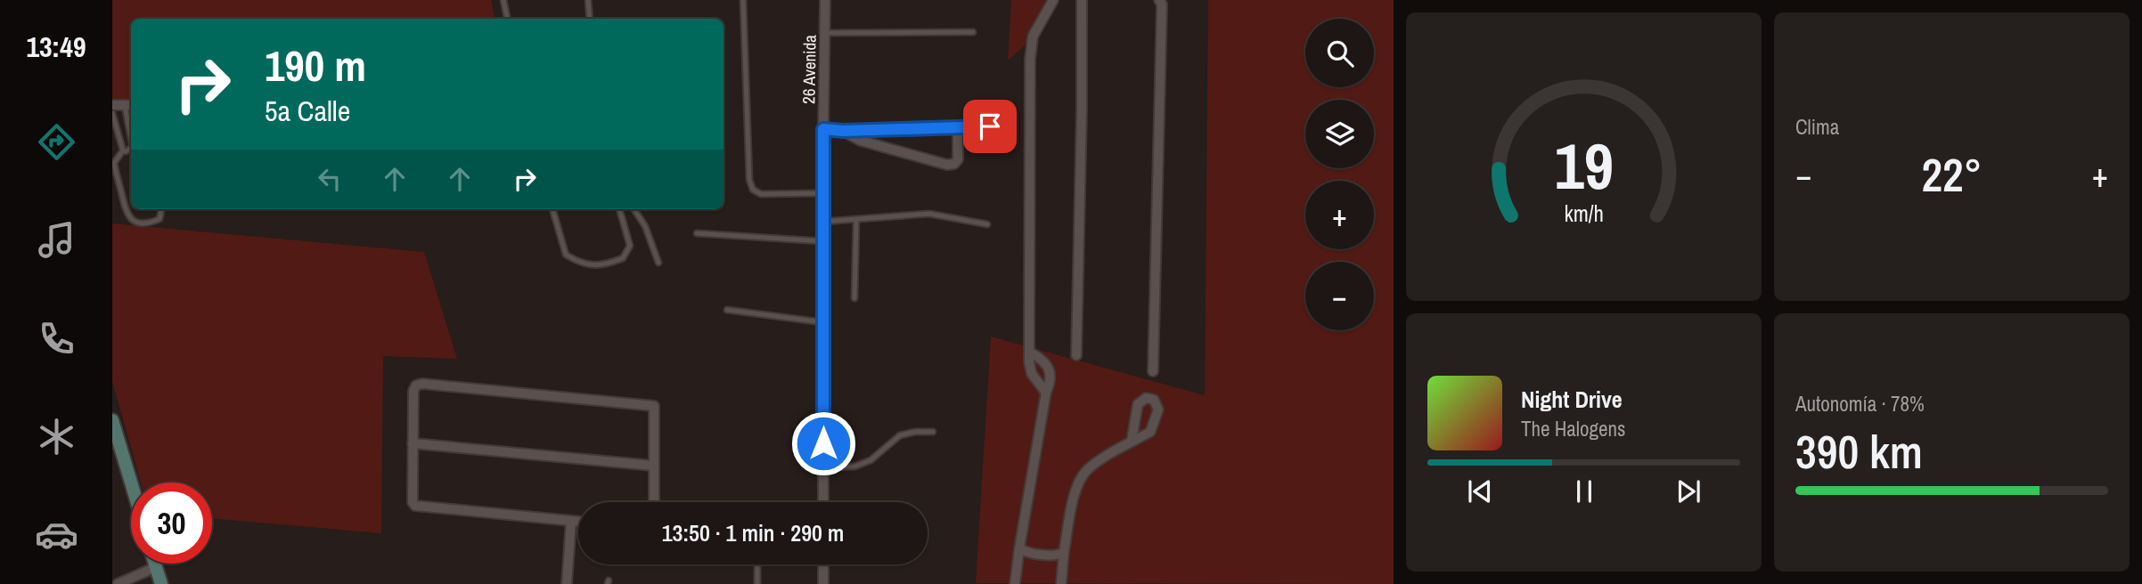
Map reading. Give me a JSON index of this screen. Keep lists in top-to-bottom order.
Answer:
{
  "streets": {
    "street": ["26 Avenida"]
  },
  "page": {
    "tabs": "13:49",
    "tile": [
      "Clima",
      ["Autonomía · 78%", "390 km"]
    ],
    "map_buttons": ["+", "−"],
    "turn": ["190 m", "5a Calle"],
    "heat": ["−", "22°", "+"],
    "song": ["Night Drive", "The Halogens"],
    "limit": "30",
    "trip": "13:50 · 1 min · 290 m",
    "gauge": ["19", "km/h"]
  }
}
